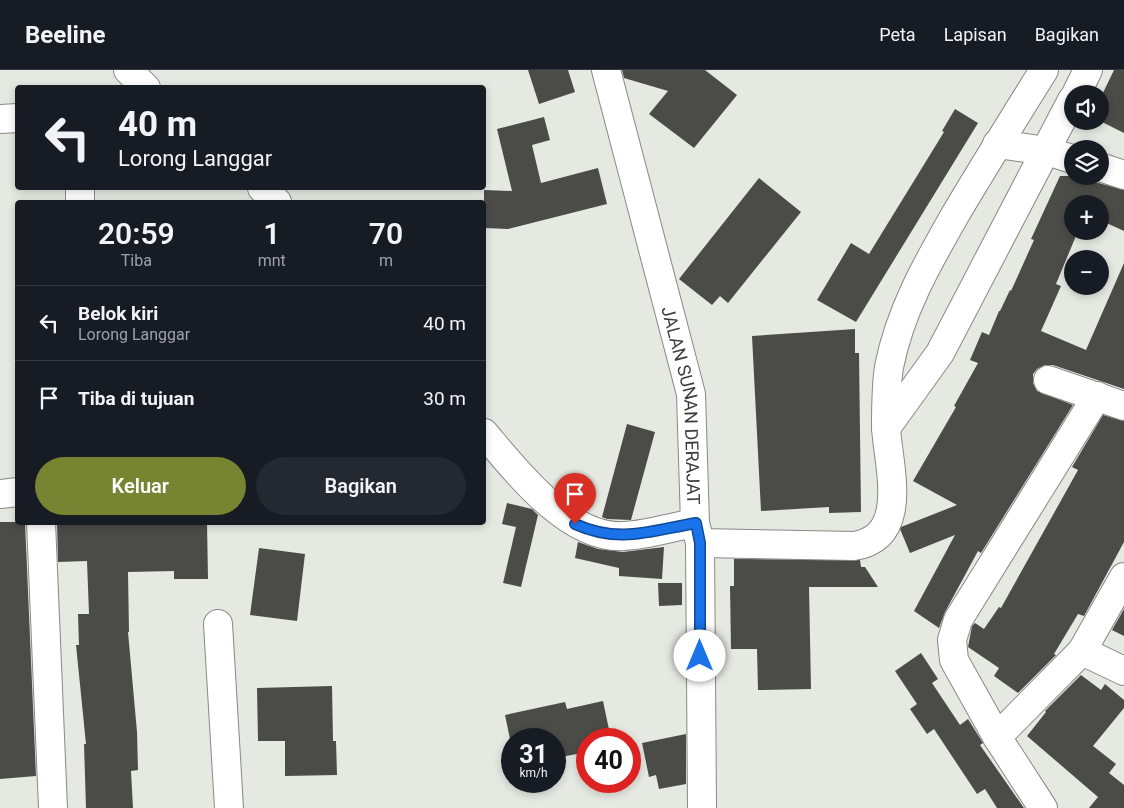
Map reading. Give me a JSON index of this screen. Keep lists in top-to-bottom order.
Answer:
{
  "streets": {
    "street": ["JALAN SUNAN DERAJAT"]
  },
  "page": {
    "header": "Beeline",
    "nav": ["Peta", "Lapisan", "Bagikan"],
    "map_buttons": ["+", "−"],
    "turn": ["40 m", "Lorong Langgar"],
    "eta": [
      "20:59",
      "Tiba",
      "1",
      "mnt",
      "70",
      "m"
    ],
    "list": [
      {
        "name": "Belok kiri",
        "note": "Lorong Langgar",
        "value": "40 m"
      },
      {
        "name": "Tiba di tujuan",
        "value": "30 m"
      }
    ],
    "buttons": ["Keluar", "Bagikan"],
    "speed": "31 km/h",
    "limit": "40"
  }
}
